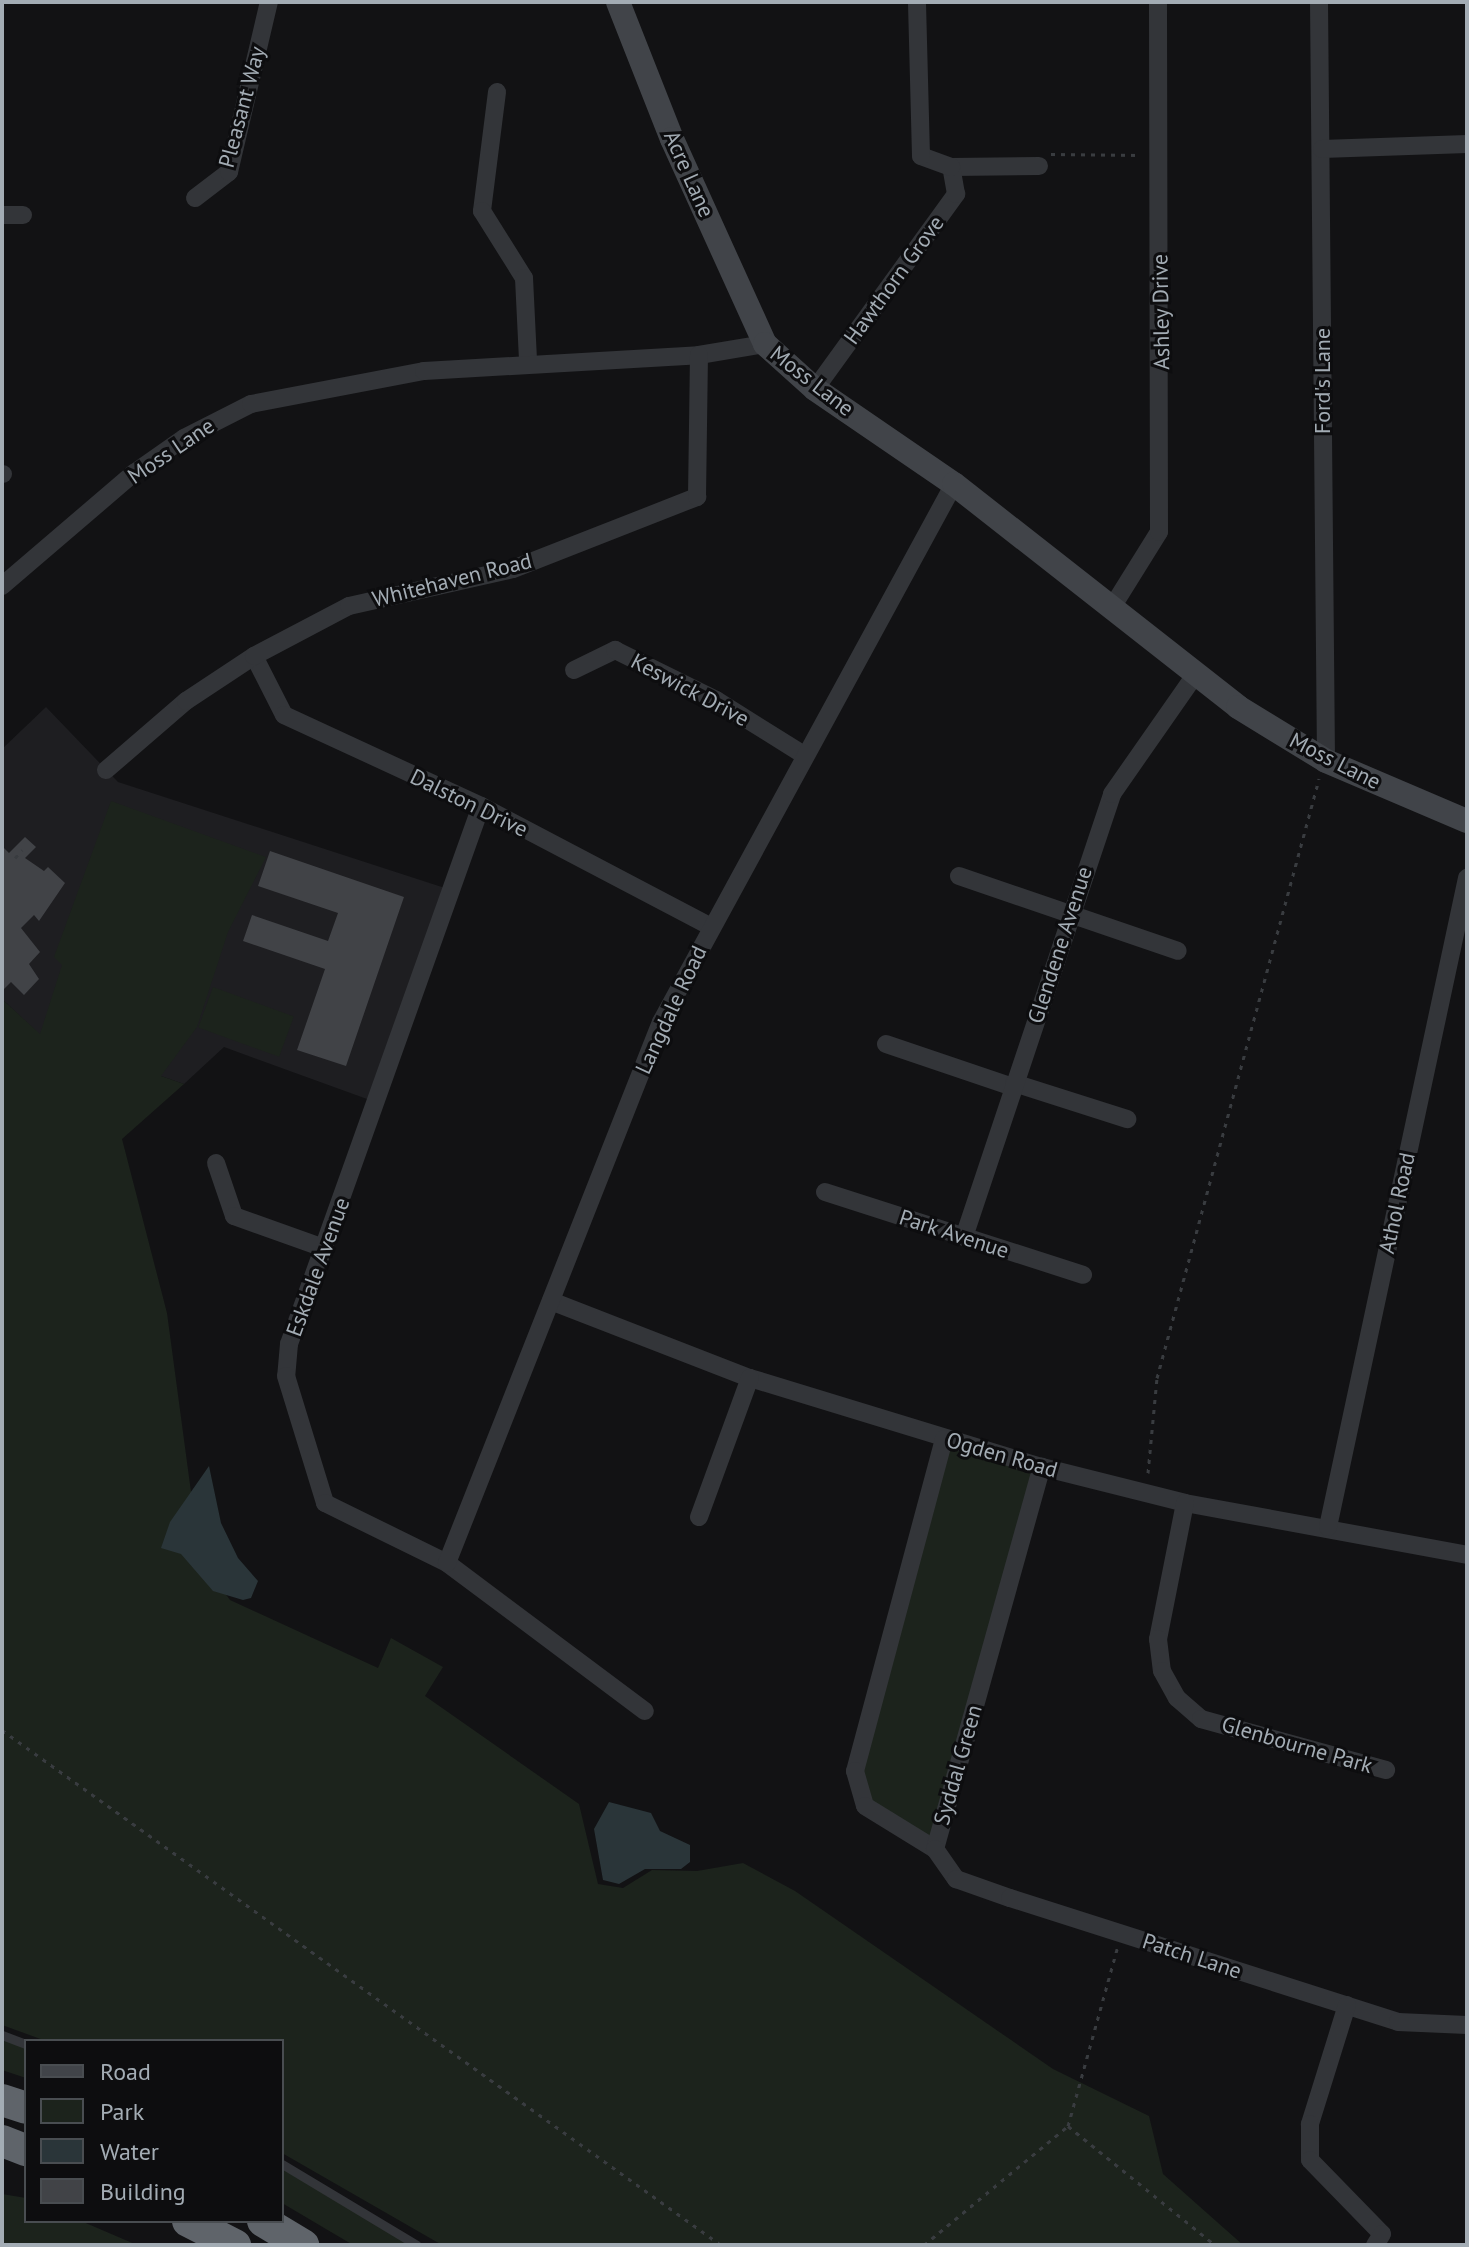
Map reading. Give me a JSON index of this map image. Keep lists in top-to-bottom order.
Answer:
{
  "streets": {
    "main road": ["Acre Lane", "Moss Lane"],
    "street": [
      "Pleasant Way",
      "Hawthorn Grove",
      "Ashley Drive",
      "Ford's Lane",
      "Whitehaven Road",
      "Keswick Drive",
      "Dalston Drive",
      "Glendene Avenue",
      "Langdale Road",
      "Athol Road",
      "Park Avenue",
      "Eskdale Avenue",
      "Ogden Road",
      "Glenbourne Park",
      "Syddal Green",
      "Patch Lane"
    ]
  },
  "crossings": [
    ["Acre Lane", "Moss Lane"],
    ["Hawthorn Grove", "Moss Lane"],
    ["Ashley Drive", "Moss Lane"],
    ["Moss Lane", "Ford's Lane"],
    ["Moss Lane", "Whitehaven Road"],
    ["Moss Lane", "Glendene Avenue"],
    ["Moss Lane", "Langdale Road"],
    ["Whitehaven Road", "Dalston Drive"],
    ["Keswick Drive", "Langdale Road"],
    ["Dalston Drive", "Langdale Road"],
    ["Dalston Drive", "Eskdale Avenue"],
    ["Glendene Avenue", "Park Avenue"],
    ["Langdale Road", "Eskdale Avenue"],
    ["Langdale Road", "Ogden Road"],
    ["Athol Road", "Ogden Road"],
    ["Ogden Road", "Glenbourne Park"],
    ["Ogden Road", "Syddal Green"],
    ["Syddal Green", "Patch Lane"]
  ],
  "legend": [
    "Road",
    "Park",
    "Water",
    "Building"
  ]
}
